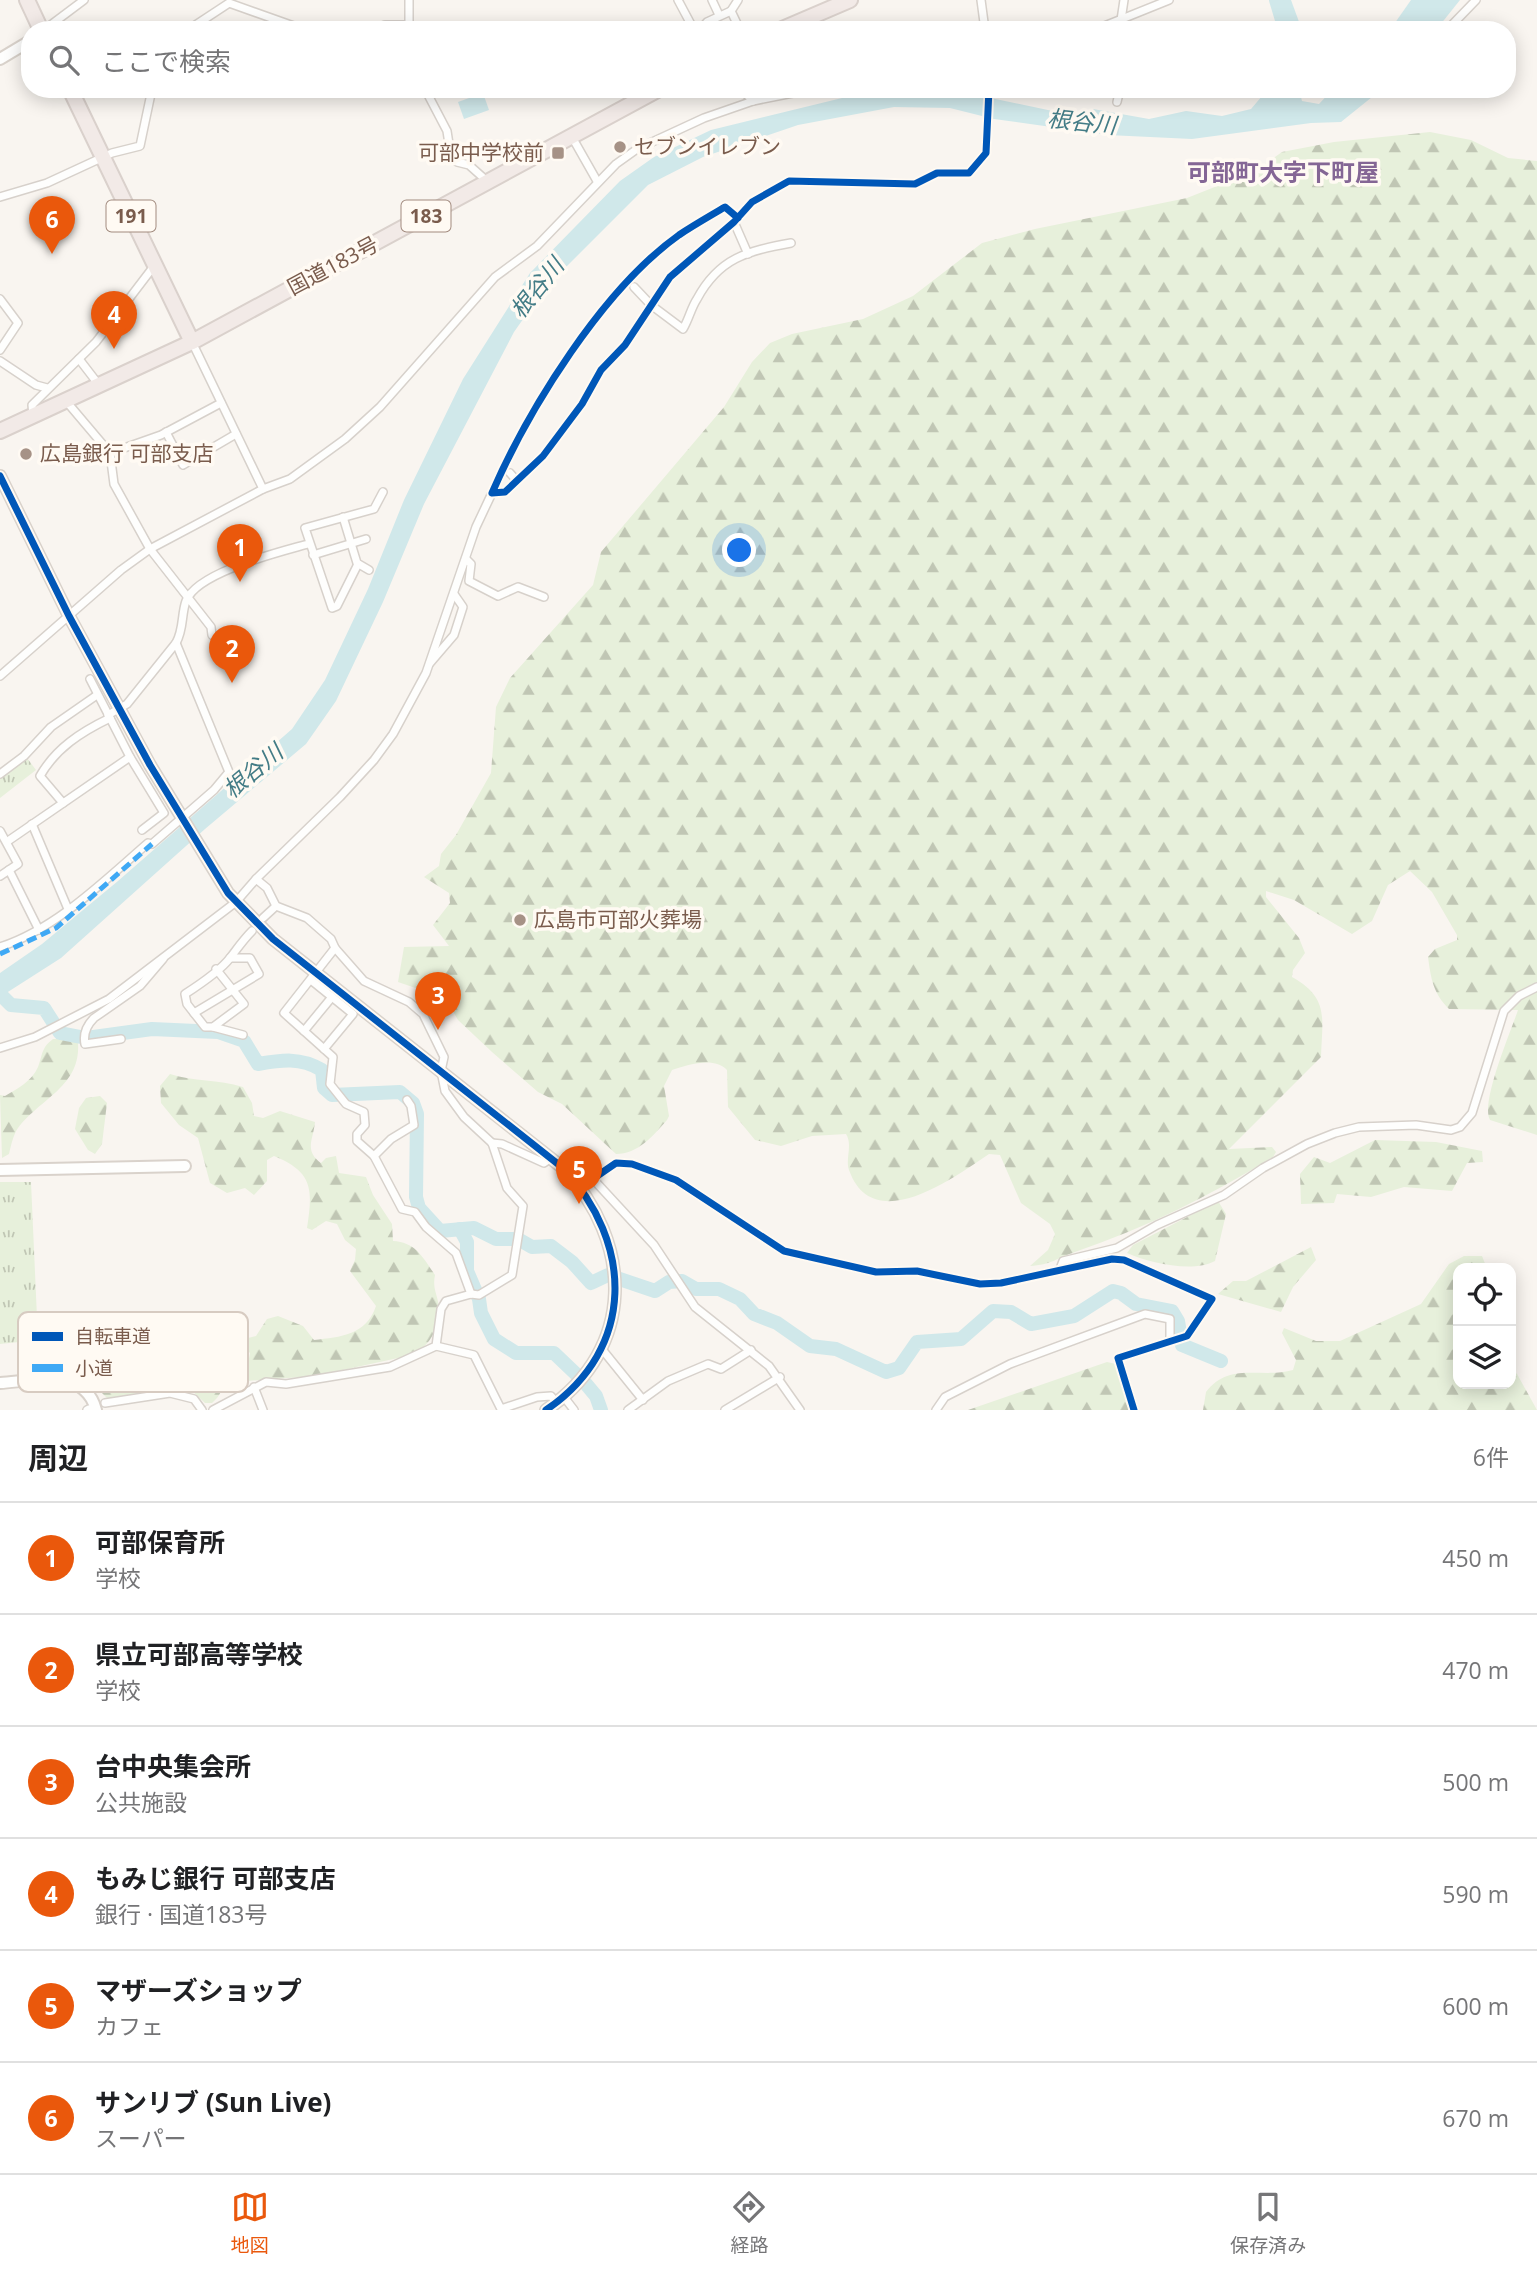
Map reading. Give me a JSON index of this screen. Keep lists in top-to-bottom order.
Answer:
{
  "streets": {
    "highway": ["191", "183", "国道183号"]
  },
  "crossings": [
    ["191", "国道183号"]
  ],
  "districts": ["可部町大字下町屋"],
  "water": ["根谷川"],
  "places": {
    "other": ["セブンイレブン", "広島銀行 可部支店", "広島市可部火葬場"],
    "transit": ["可部中学校前"]
  },
  "legend": ["自転車道", "小道"],
  "page": {
    "search": "ここで検索",
    "pins": [
      "6",
      "4",
      "1",
      "2",
      "3",
      "5"
    ],
    "heading": ["周辺", "6件"],
    "list": [
      {
        "mark": "1",
        "name": "可部保育所",
        "note": "学校",
        "value": "450 m"
      },
      {
        "mark": "2",
        "name": "県立可部高等学校",
        "note": "学校",
        "value": "470 m"
      },
      {
        "mark": "3",
        "name": "台中央集会所",
        "note": "公共施設",
        "value": "500 m"
      },
      {
        "mark": "4",
        "name": "もみじ銀行 可部支店",
        "note": "銀行 · 国道183号",
        "value": "590 m"
      },
      {
        "mark": "5",
        "name": "マザーズショップ",
        "note": "カフェ",
        "value": "600 m"
      },
      {
        "mark": "6",
        "name": "サンリブ (Sun Live)",
        "note": "スーパー",
        "value": "670 m"
      }
    ],
    "nav": ["地図", "経路", "保存済み"]
  }
}
